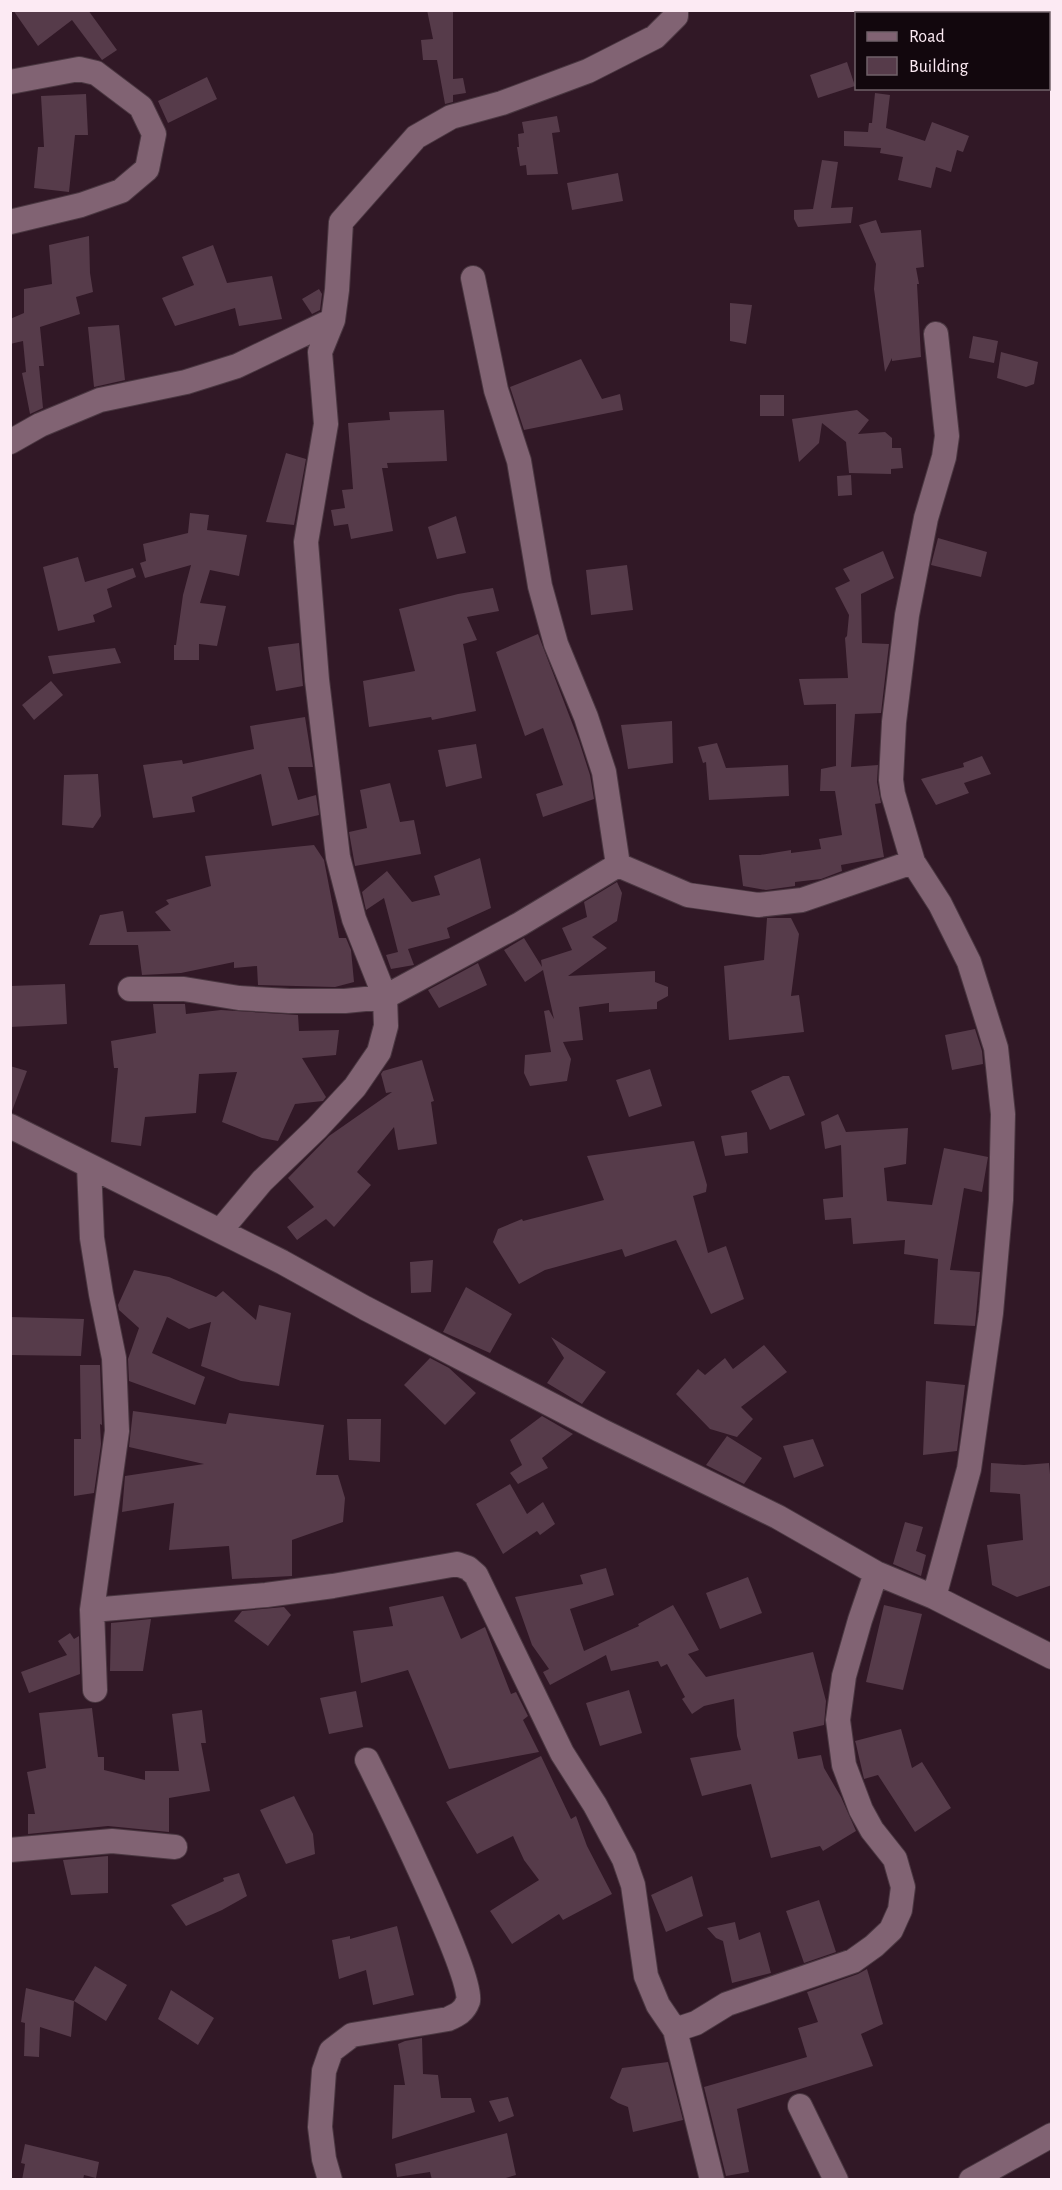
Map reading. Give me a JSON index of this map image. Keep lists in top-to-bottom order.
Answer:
{
  "legend": ["Road", "Building"]
}
